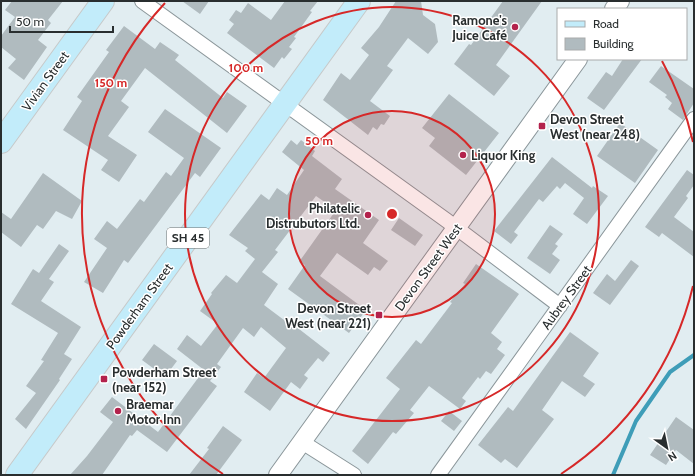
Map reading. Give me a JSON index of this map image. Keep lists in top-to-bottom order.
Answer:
{
  "streets": {
    "main road": ["Vivian Street", "SH 45", "Powderham Street"],
    "street": ["Devon Street West", "Aubrey Street"]
  },
  "places": {
    "other": [
      "Ramone's Juice Café",
      "Liquor King",
      "Philatelic Distrubutors Ltd.",
      "Braemar Motor Inn"
    ],
    "transit": ["Devon Street West (near 248)", "Devon Street West (near 221)", "Powderham Street (near 152)"]
  },
  "legend": ["Road", "Building"],
  "scale_bar": "50 m",
  "north": "bottom right",
  "rings": ["100 m", "150 m", "50 m"]
}
